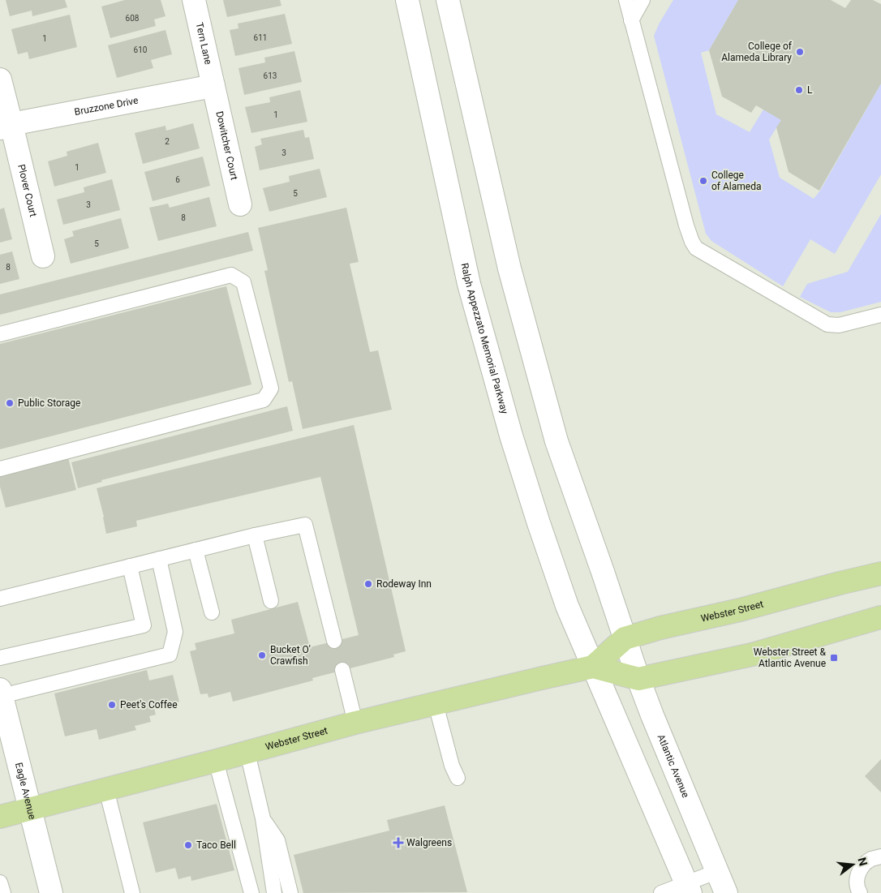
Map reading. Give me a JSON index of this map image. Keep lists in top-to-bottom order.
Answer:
{
  "streets": {
    "main road": ["Webster Street"],
    "street": [
      "Tern Lane",
      "Bruzzone Drive",
      "Dowitcher Court",
      "Plover Court",
      "Ralph Appezzato Memorial Parkway",
      "Atlantic Avenue",
      "Eagle Avenue"
    ]
  },
  "crossings": [
    ["Tern Lane", "Bruzzone Drive"],
    ["Tern Lane", "Dowitcher Court"],
    ["Bruzzone Drive", "Dowitcher Court"],
    ["Bruzzone Drive", "Plover Court"],
    ["Ralph Appezzato Memorial Parkway", "Webster Street"],
    ["Webster Street", "Atlantic Avenue"],
    ["Webster Street", "Eagle Avenue"]
  ],
  "places": {
    "other": [
      "College of Alameda Library",
      "L",
      "College of Alameda",
      "Public Storage",
      "Rodeway Inn",
      "Bucket O' Crawfish",
      "Peet's Coffee",
      "Taco Bell"
    ],
    "transit": ["Webster Street & Atlantic Avenue"],
    "health": ["Walgreens"]
  },
  "house_numbers": [
    "608",
    "611",
    "1",
    "610",
    "613",
    "1",
    "2",
    "3",
    "1",
    "6",
    "5",
    "3",
    "8",
    "5",
    "8"
  ],
  "north": "right"
}
